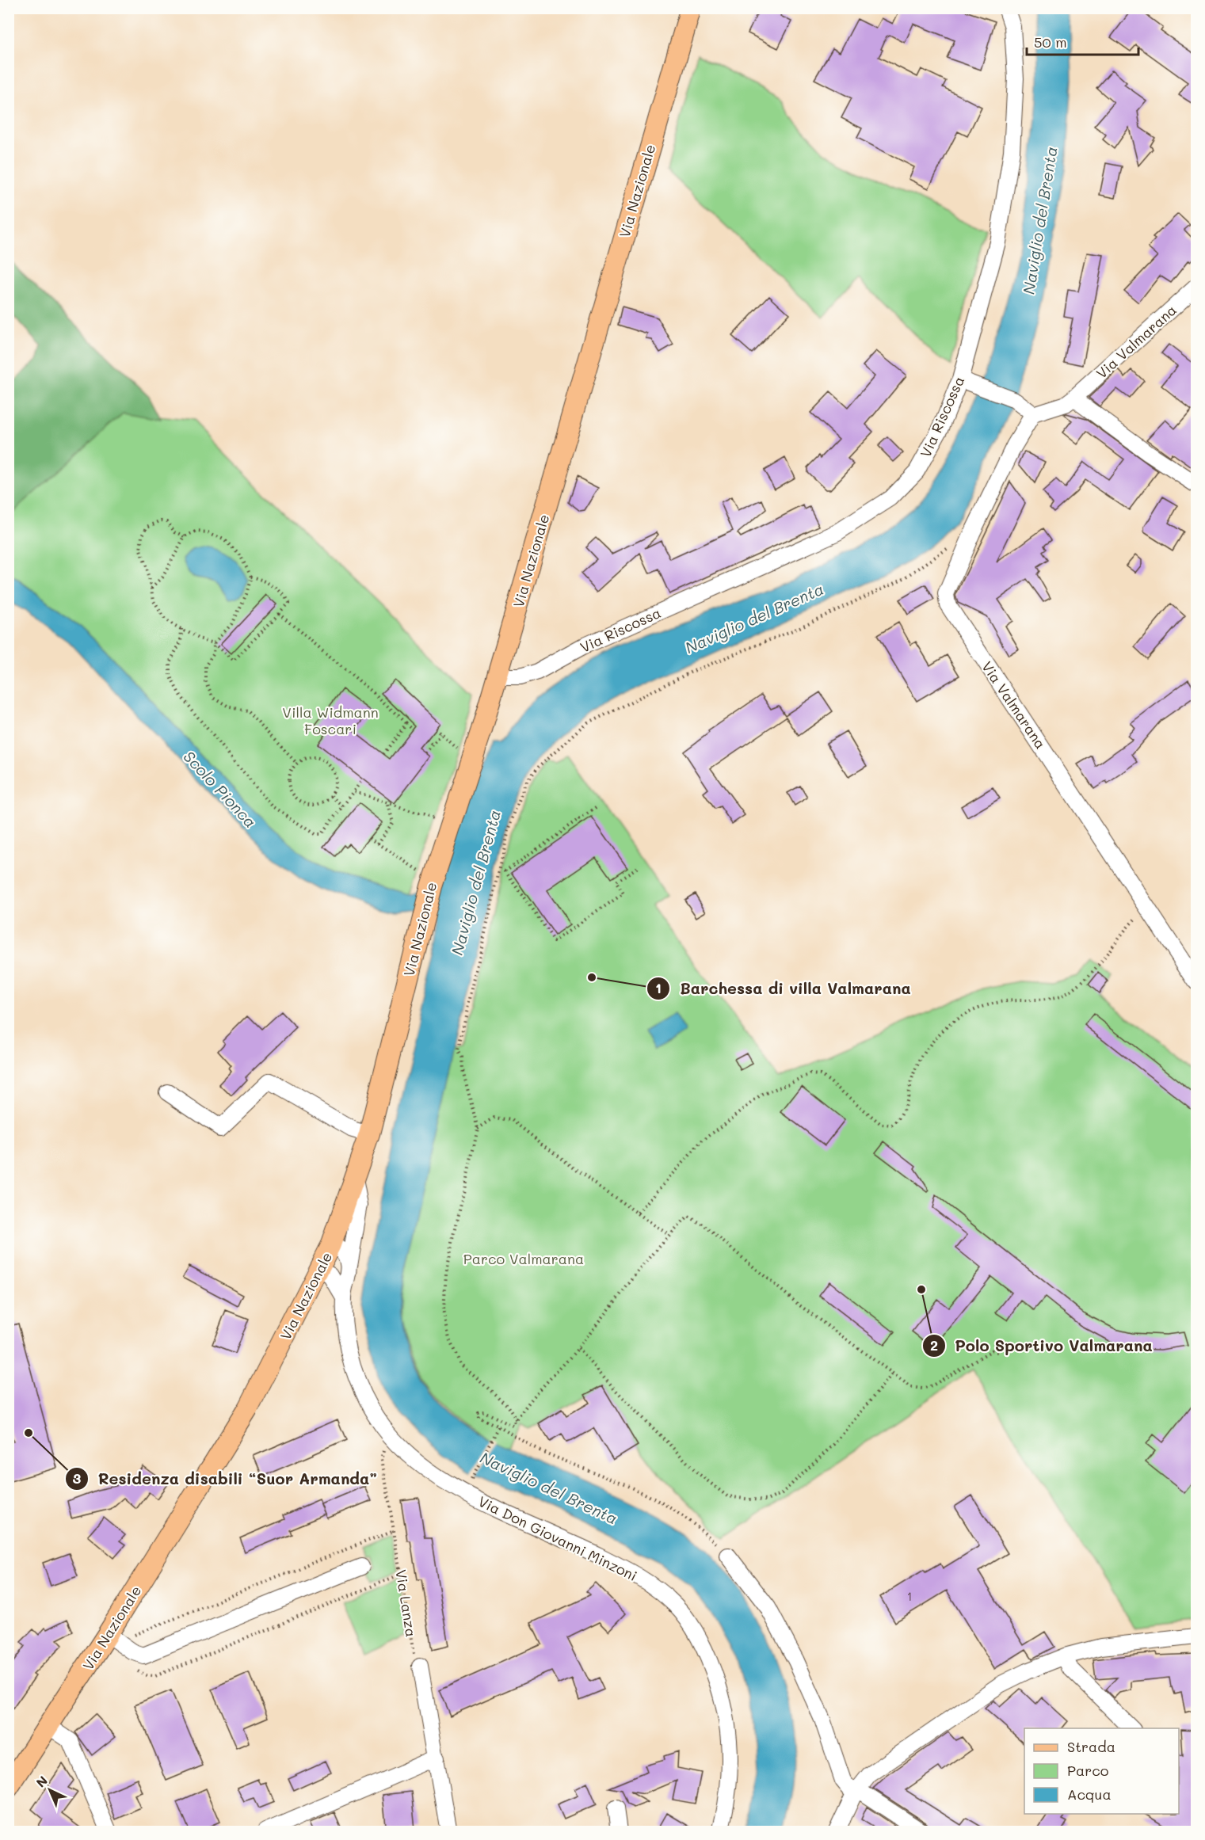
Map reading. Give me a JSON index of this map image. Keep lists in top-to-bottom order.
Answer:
{
  "streets": {
    "main road": ["Via Nazionale"],
    "street": ["Via Valmarana", "Via Riscossa", "Via Don Giovanni Minzoni"],
    "path": ["Via Lanza"]
  },
  "crossings": [
    ["Via Nazionale", "Via Riscossa"],
    ["Via Nazionale", "Via Don Giovanni Minzoni"]
  ],
  "water": ["Naviglio del Brenta", "Scolo Pionca"],
  "parks": ["Villa Widmann Foscari", "Parco Valmarana"],
  "places": ["Barchessa di villa Valmarana", "Polo Sportivo Valmarana", "Residenza disabili “Suor Armanda”"],
  "house_numbers": ["1"],
  "legend": ["Strada", "Parco", "Acqua"],
  "scale_bar": "50 m",
  "north": "top left"
}
